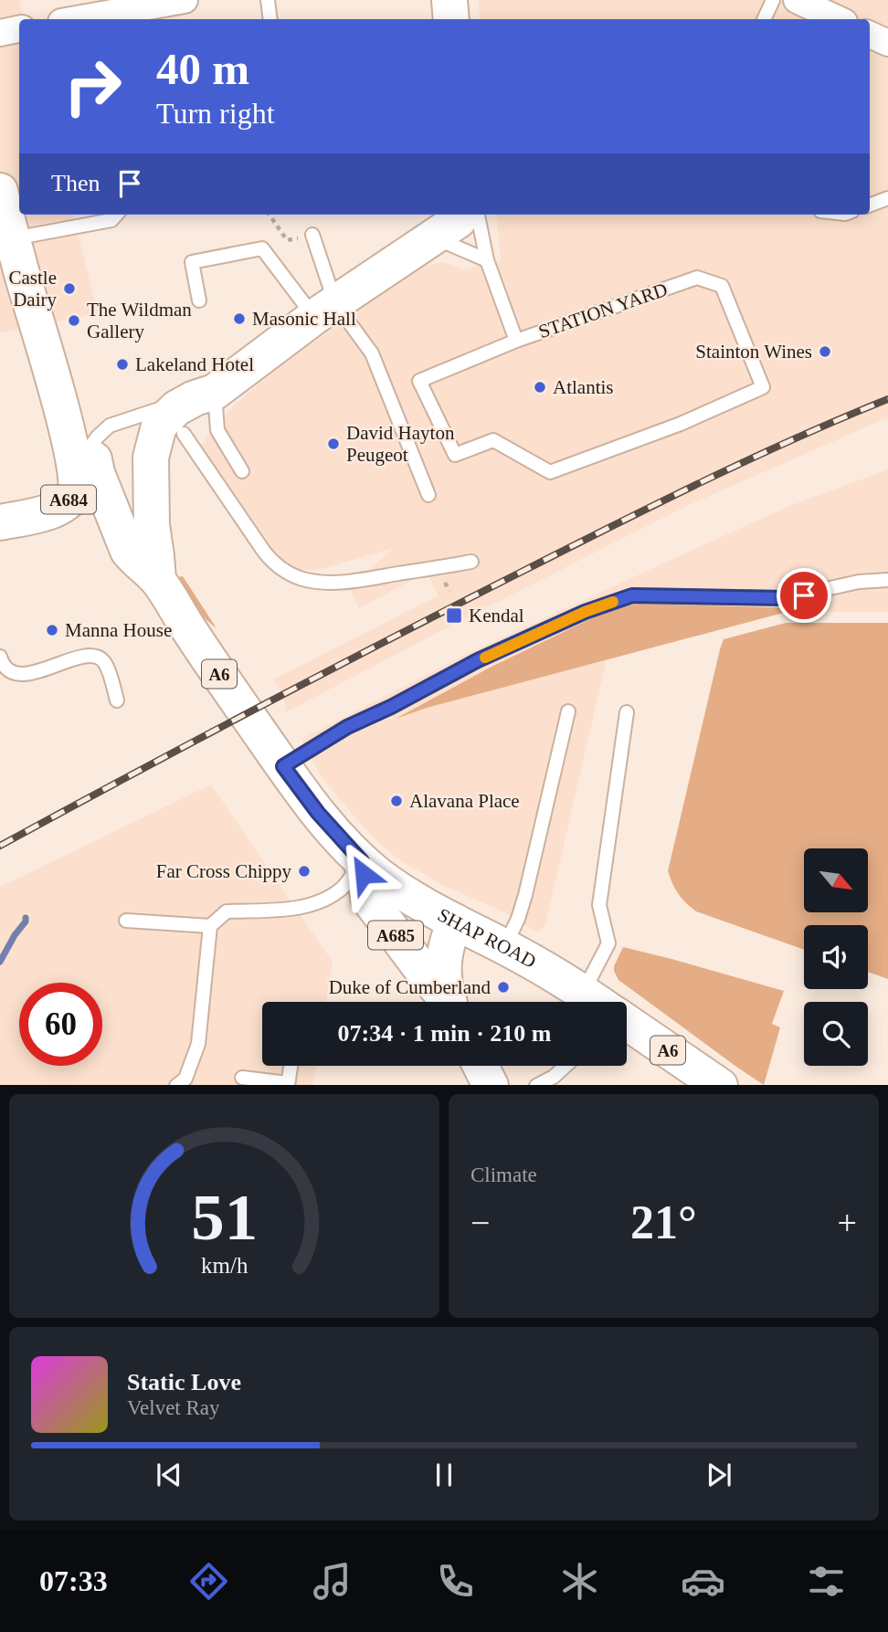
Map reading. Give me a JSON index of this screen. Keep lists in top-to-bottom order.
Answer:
{
  "streets": {
    "main road": [
      "A684",
      "A6",
      "A685",
      "SHAP ROAD"
    ],
    "lane": ["STATION YARD"]
  },
  "crossings": [
    ["A6", "A685"],
    ["A6", "SHAP ROAD"],
    ["A685", "SHAP ROAD"]
  ],
  "places": {
    "other": [
      "Castle Dairy",
      "Masonic Hall",
      "The Wildman Gallery",
      "Stainton Wines",
      "Lakeland Hotel",
      "Atlantis",
      "David Hayton Peugeot",
      "Manna House",
      "Alavana Place",
      "Far Cross Chippy",
      "Duke of Cumberland"
    ],
    "transit": ["Kendal"]
  },
  "north": "bottom right",
  "page": {
    "turn": ["40 m", "Turn right"],
    "then": "Then",
    "limit": "60",
    "trip": "07:34 · 1 min · 210 m",
    "tile": "Climate",
    "heat": ["−", "21°", "+"],
    "song": ["Static Love", "Velvet Ray"],
    "tabs": "07:33",
    "gauge": ["51", "km/h"]
  }
}
